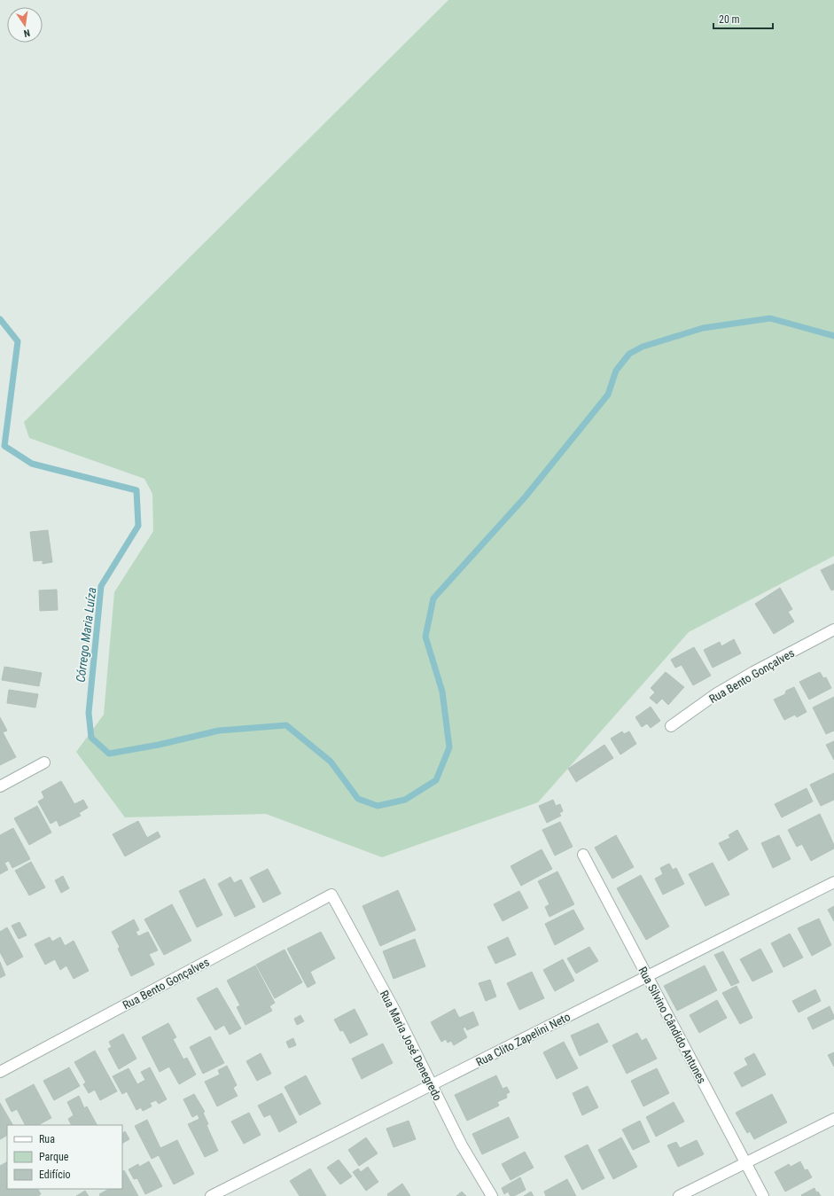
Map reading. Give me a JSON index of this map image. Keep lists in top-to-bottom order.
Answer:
{
  "streets": {
    "street": [
      "Rua Bento Gonçalves",
      "Rua Silvino Cândido Antunes",
      "Rua Clito Zapelini Neto",
      "Rua Maria José Denegredo"
    ]
  },
  "crossings": [
    ["Rua Bento Gonçalves", "Rua Maria José Denegredo"],
    ["Rua Silvino Cândido Antunes", "Rua Clito Zapelini Neto"],
    ["Rua Clito Zapelini Neto", "Rua Maria José Denegredo"]
  ],
  "water": ["Córrego Maria Luíza"],
  "legend": ["Rua", "Parque", "Edifício"],
  "scale_bar": "20 m",
  "north": "bottom"
}
